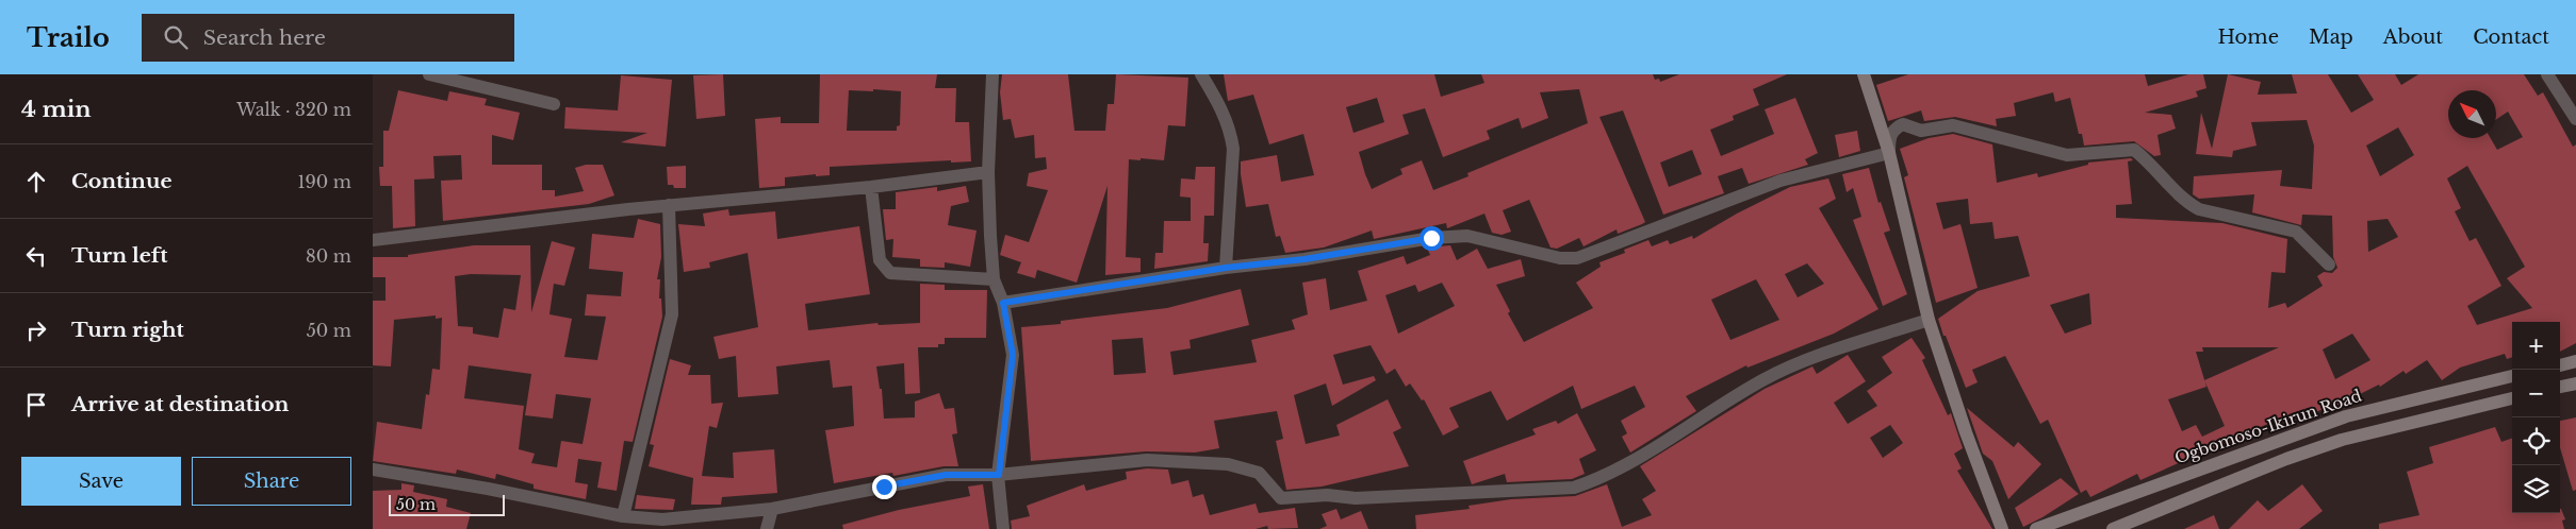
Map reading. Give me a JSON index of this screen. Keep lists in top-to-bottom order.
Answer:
{
  "streets": {
    "main road": ["Ogbomoso-Ikirun Road"]
  },
  "scale_bar": "50 m",
  "north": "top left",
  "page": {
    "header": "Trailo",
    "search": "Search here",
    "nav": [
      "Home",
      "Map",
      "About",
      "Contact"
    ],
    "heading": ["4 min", "Walk · 320 m"],
    "list": [
      ["Continue", "190 m"],
      ["Turn left", "80 m"],
      ["Turn right", "50 m"],
      "Arrive at destination"
    ],
    "map_buttons": ["+", "−"],
    "buttons": ["Save", "Share"],
    "scale": "50 m"
  }
}
